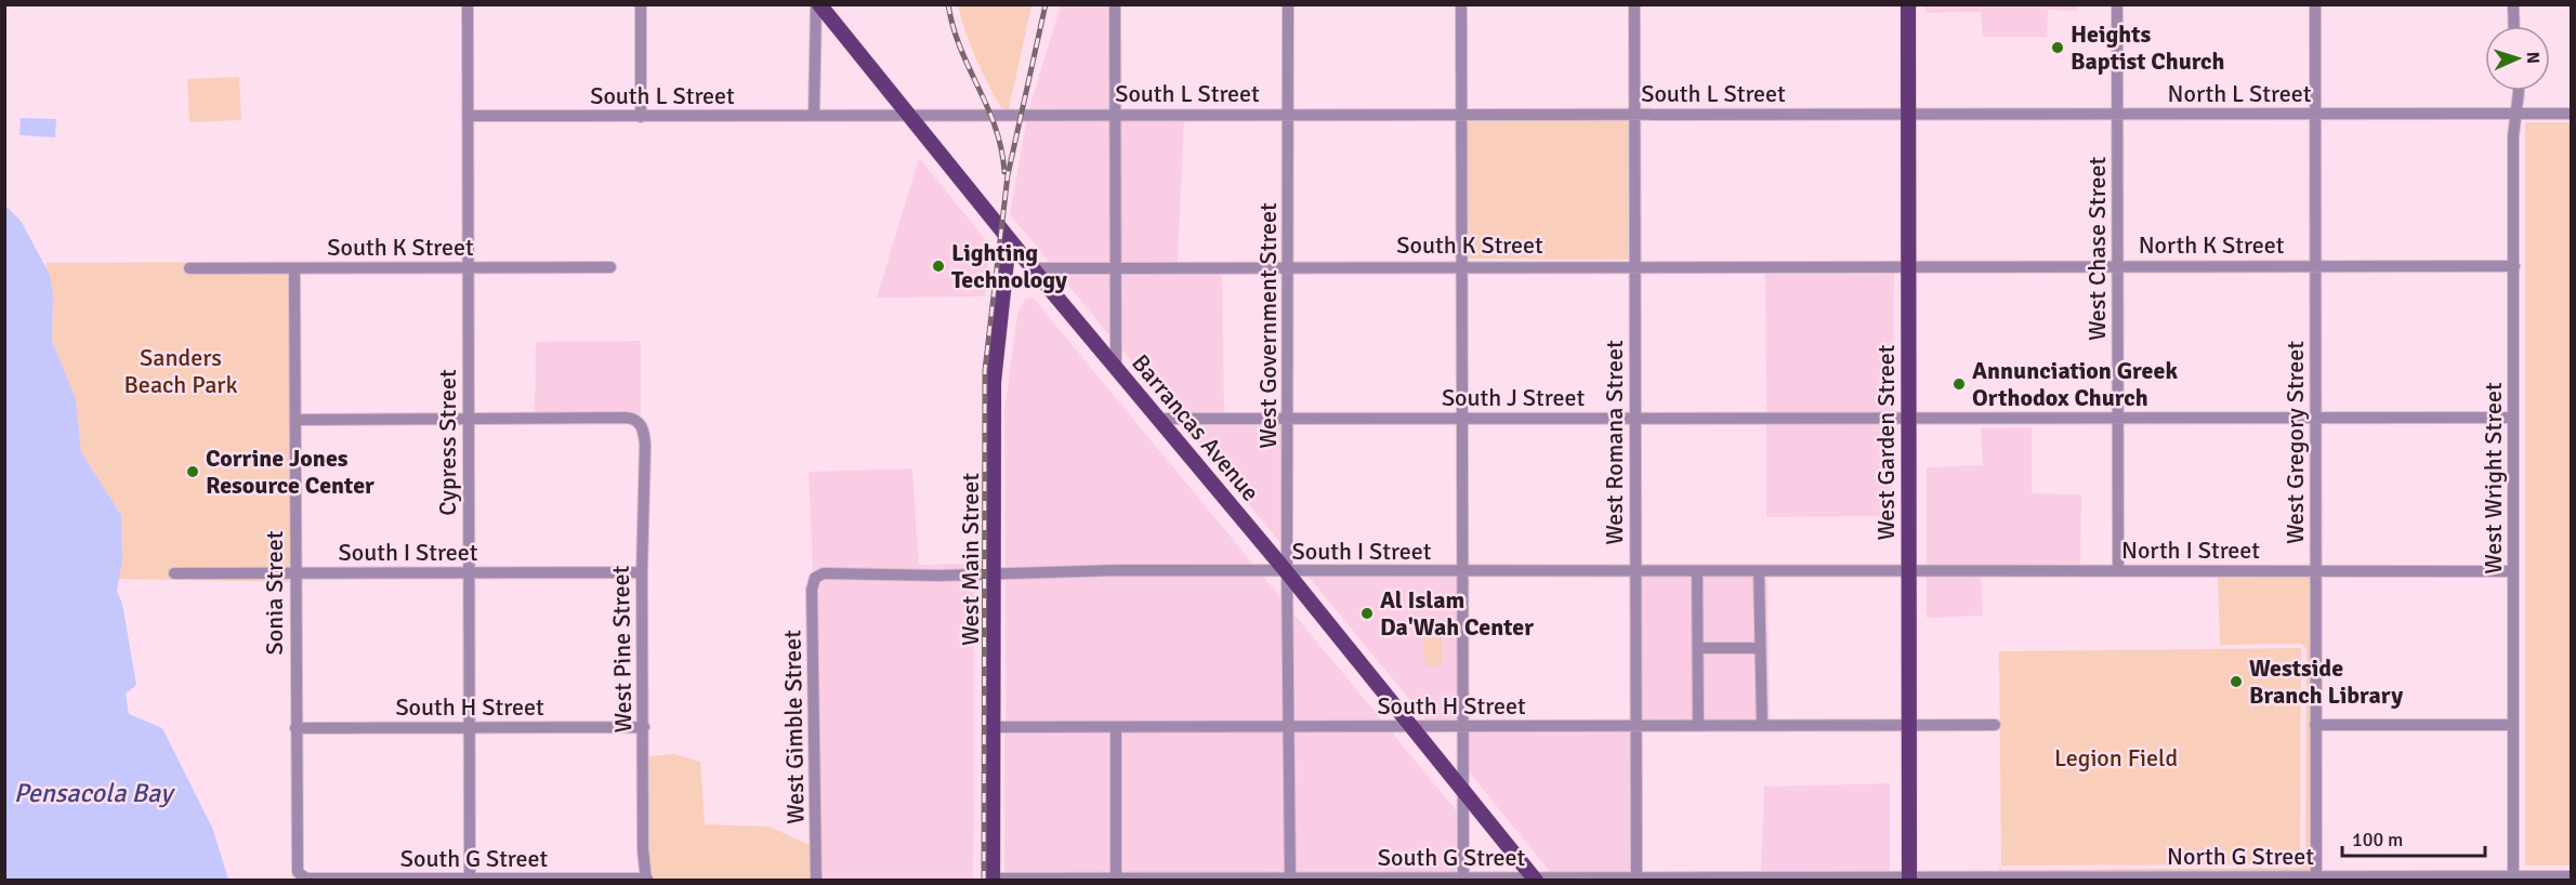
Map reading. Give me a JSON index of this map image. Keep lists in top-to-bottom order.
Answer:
{
  "streets": {
    "main road": ["Barrancas Avenue", "West Garden Street", "West Main Street"],
    "street": [
      "South L Street",
      "North L Street",
      "South K Street",
      "North K Street",
      "West Chase Street",
      "West Government Street",
      "South J Street",
      "Cypress Street",
      "West Romana Street",
      "West Gregory Street",
      "West Wright Street",
      "North I Street",
      "South I Street",
      "Sonia Street",
      "West Pine Street",
      "South H Street",
      "West Gimble Street",
      "North G Street",
      "South G Street"
    ]
  },
  "crossings": [
    ["South L Street", "North L Street"],
    ["South L Street", "West Government Street"],
    ["South L Street", "Barrancas Avenue"],
    ["South L Street", "Cypress Street"],
    ["South L Street", "West Romana Street"],
    ["South L Street", "West Garden Street"],
    ["North L Street", "West Chase Street"],
    ["North L Street", "West Garden Street"],
    ["North L Street", "West Gregory Street"],
    ["North L Street", "West Wright Street"],
    ["South K Street", "North K Street"],
    ["South K Street", "West Government Street"],
    ["South K Street", "Barrancas Avenue"],
    ["South K Street", "Cypress Street"],
    ["South K Street", "West Romana Street"],
    ["South K Street", "West Garden Street"],
    ["South K Street", "Sonia Street"],
    ["North K Street", "West Chase Street"],
    ["North K Street", "West Garden Street"],
    ["North K Street", "West Gregory Street"],
    ["North K Street", "West Wright Street"],
    ["West Chase Street", "South J Street"],
    ["West Chase Street", "North I Street"],
    ["West Government Street", "South J Street"],
    ["West Government Street", "Barrancas Avenue"],
    ["West Government Street", "South I Street"],
    ["West Government Street", "South H Street"],
    ["West Government Street", "South G Street"],
    ["South J Street", "Barrancas Avenue"],
    ["South J Street", "West Romana Street"],
    ["South J Street", "West Garden Street"],
    ["South J Street", "West Gregory Street"],
    ["South J Street", "West Wright Street"],
    ["Barrancas Avenue", "South I Street"],
    ["Barrancas Avenue", "West Main Street"],
    ["Barrancas Avenue", "South H Street"],
    ["Barrancas Avenue", "South G Street"],
    ["Cypress Street", "South I Street"],
    ["Cypress Street", "West Pine Street"],
    ["Cypress Street", "South H Street"],
    ["Cypress Street", "South G Street"],
    ["West Romana Street", "South I Street"],
    ["West Romana Street", "South H Street"],
    ["West Romana Street", "South G Street"],
    ["West Garden Street", "North I Street"],
    ["West Garden Street", "South I Street"],
    ["West Garden Street", "South H Street"],
    ["West Garden Street", "North G Street"],
    ["West Garden Street", "South G Street"],
    ["West Gregory Street", "North I Street"],
    ["West Gregory Street", "North G Street"],
    ["West Wright Street", "North I Street"],
    ["West Wright Street", "North G Street"],
    ["North I Street", "South I Street"],
    ["South I Street", "West Main Street"],
    ["South I Street", "Sonia Street"],
    ["South I Street", "West Pine Street"],
    ["South I Street", "West Gimble Street"],
    ["West Main Street", "South H Street"],
    ["West Main Street", "South G Street"],
    ["Sonia Street", "South H Street"],
    ["Sonia Street", "South G Street"],
    ["West Pine Street", "South H Street"],
    ["West Pine Street", "South G Street"],
    ["North G Street", "South G Street"]
  ],
  "water": ["Pensacola Bay"],
  "parks": ["Sanders Beach Park", "Legion Field"],
  "places": [
    "Heights Baptist Church",
    "Lighting Technology",
    "Annunciation Greek Orthodox Church",
    "Corrine Jones Resource Center",
    "Al Islam Da'Wah Center",
    "Westside Branch Library"
  ],
  "scale_bar": "100 m",
  "north": "right"
}
